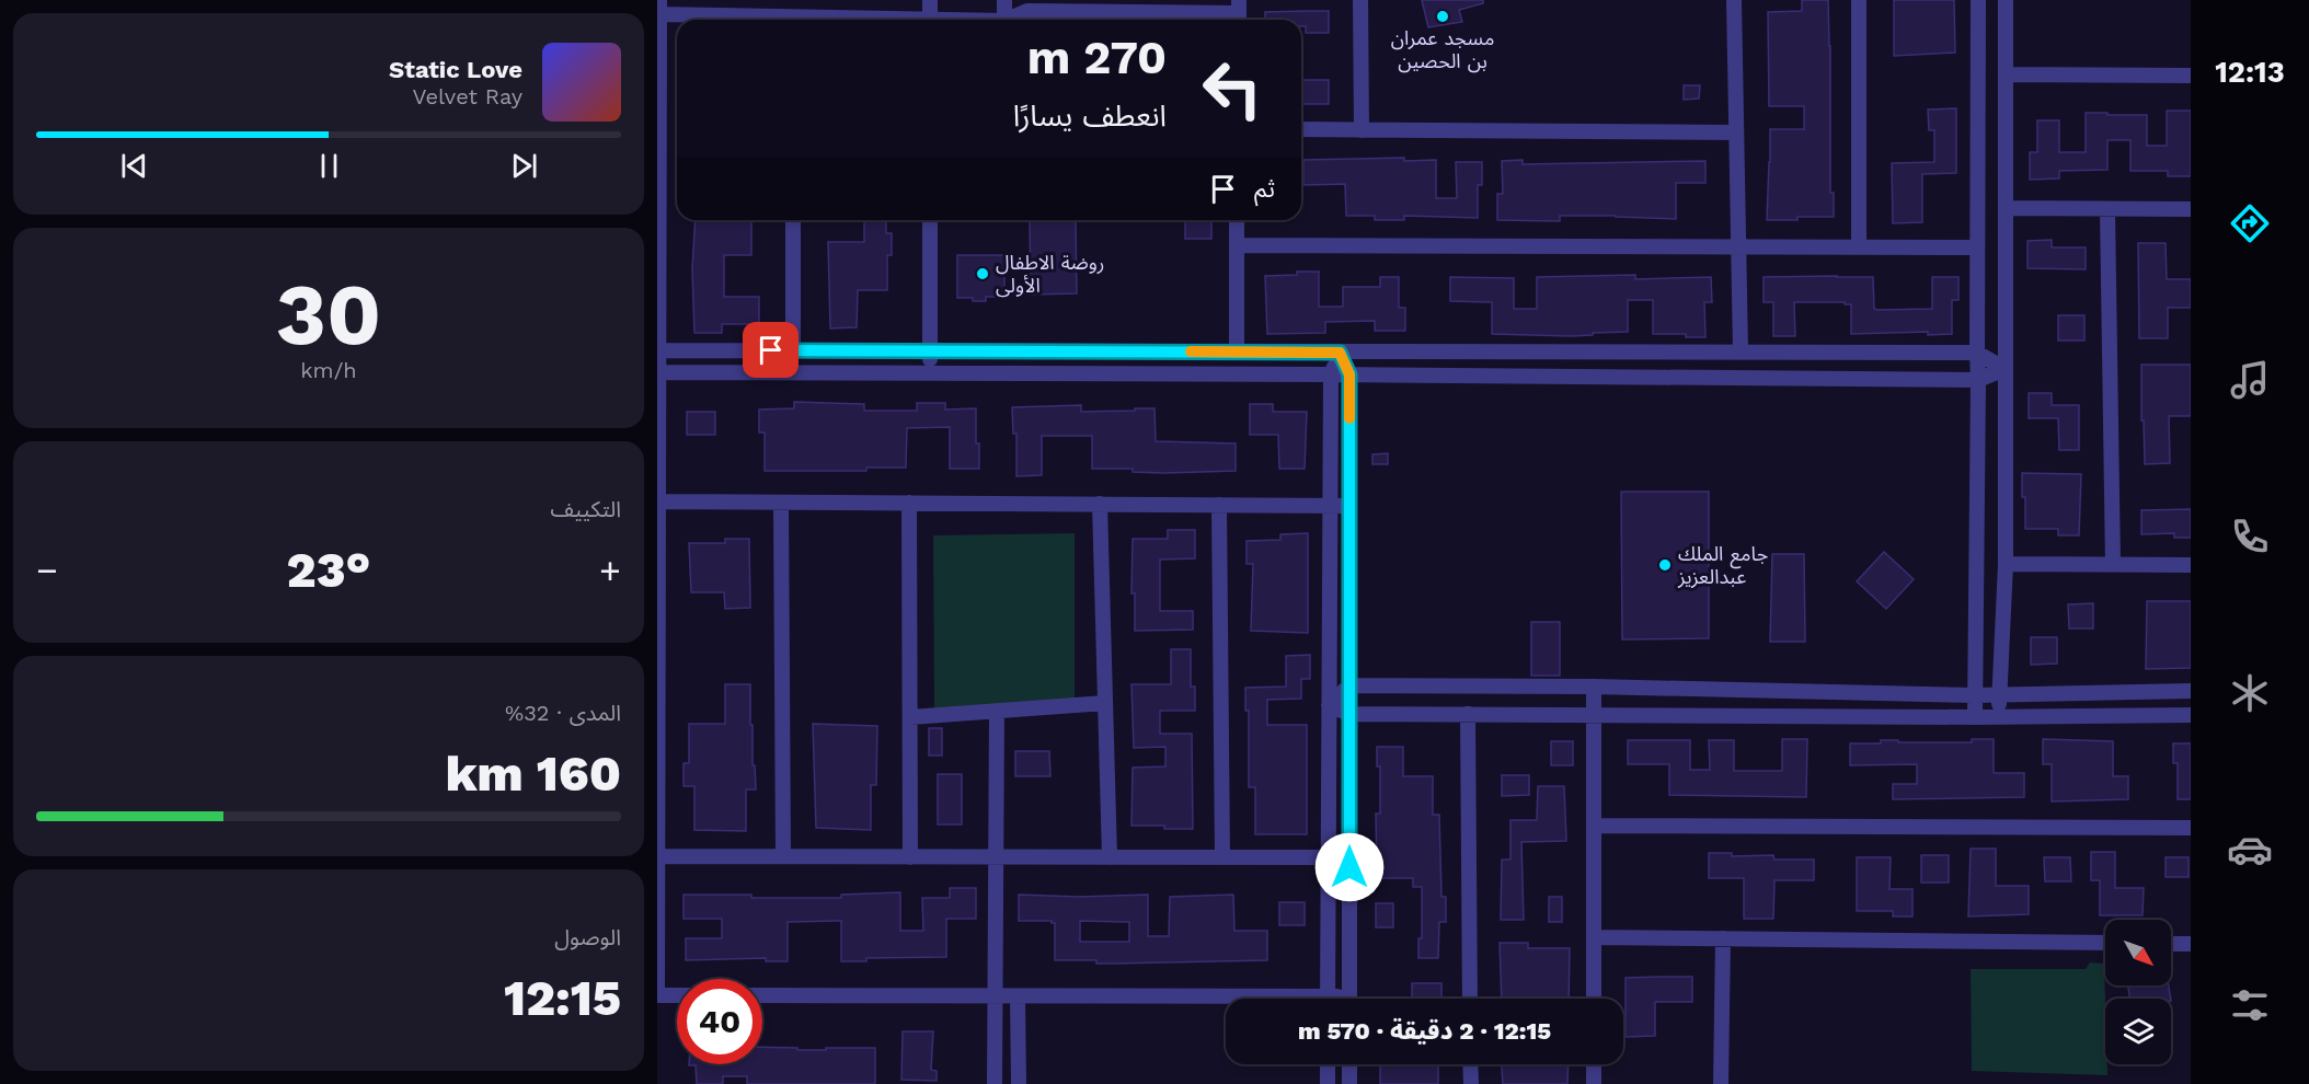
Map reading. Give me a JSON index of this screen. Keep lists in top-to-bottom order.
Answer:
{
  "places": ["مسجد عمران بن الحصين", "روضة الاطفال الأولى", "جامع الملك عبدالعزيز"],
  "north": "bottom right",
  "page": {
    "tabs": "12:13",
    "turn": ["270 m", "انعطف يسارًا"],
    "song": ["Static Love", "Velvet Ray"],
    "then": "ثم",
    "tile": [
      ["30", "km/h"],
      "التكييف",
      ["المدى · 32%", "160 km"],
      ["الوصول", "12:15"]
    ],
    "heat": ["−", "23°", "+"],
    "limit": "40",
    "trip": "12:15 · 2 دقيقة · 570 m"
  }
}
